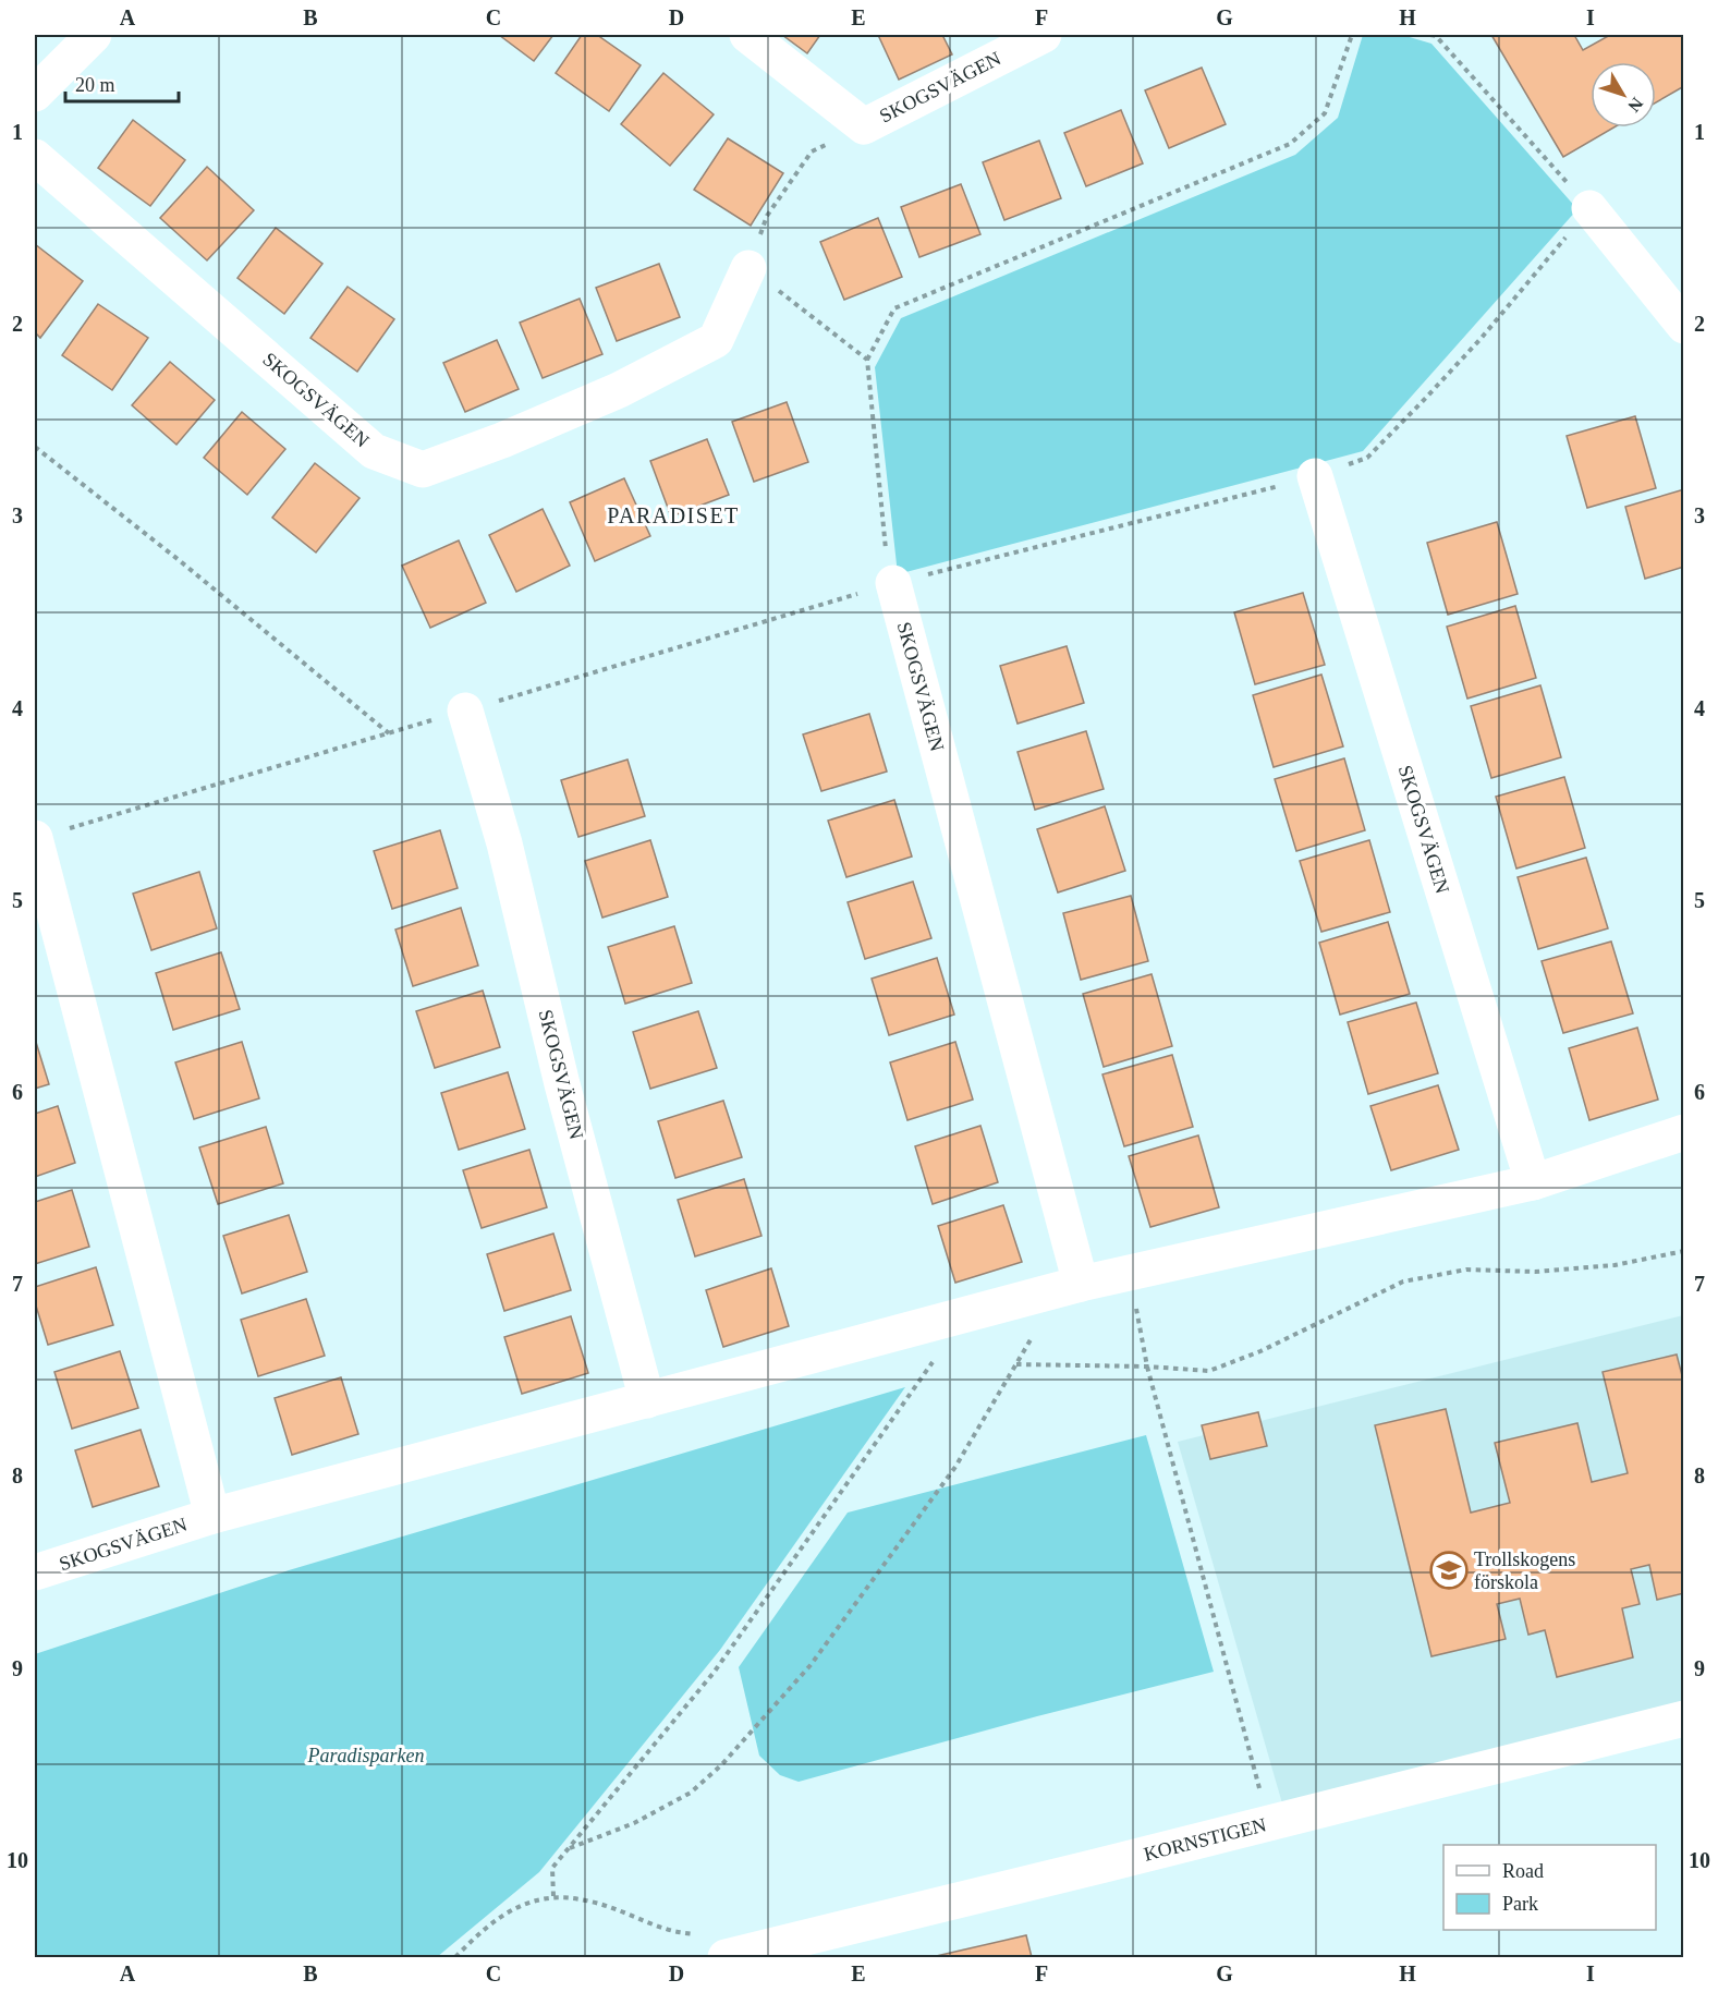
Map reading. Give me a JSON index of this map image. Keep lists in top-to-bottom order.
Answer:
{
  "streets": {
    "street": ["SKOGSVÄGEN", "KORNSTIGEN"]
  },
  "districts": ["PARADISET"],
  "parks": ["Paradisparken"],
  "places": {
    "school or university": ["Trollskogens förskola"]
  },
  "legend": ["Road", "Park"],
  "scale_bar": "20 m",
  "north": "bottom right",
  "grid": {
    "columns": [
      "A",
      "B",
      "C",
      "D",
      "E",
      "F",
      "G",
      "H",
      "I"
    ],
    "rows": [
      "1",
      "2",
      "3",
      "4",
      "5",
      "6",
      "7",
      "8",
      "9",
      "10"
    ]
  }
}
